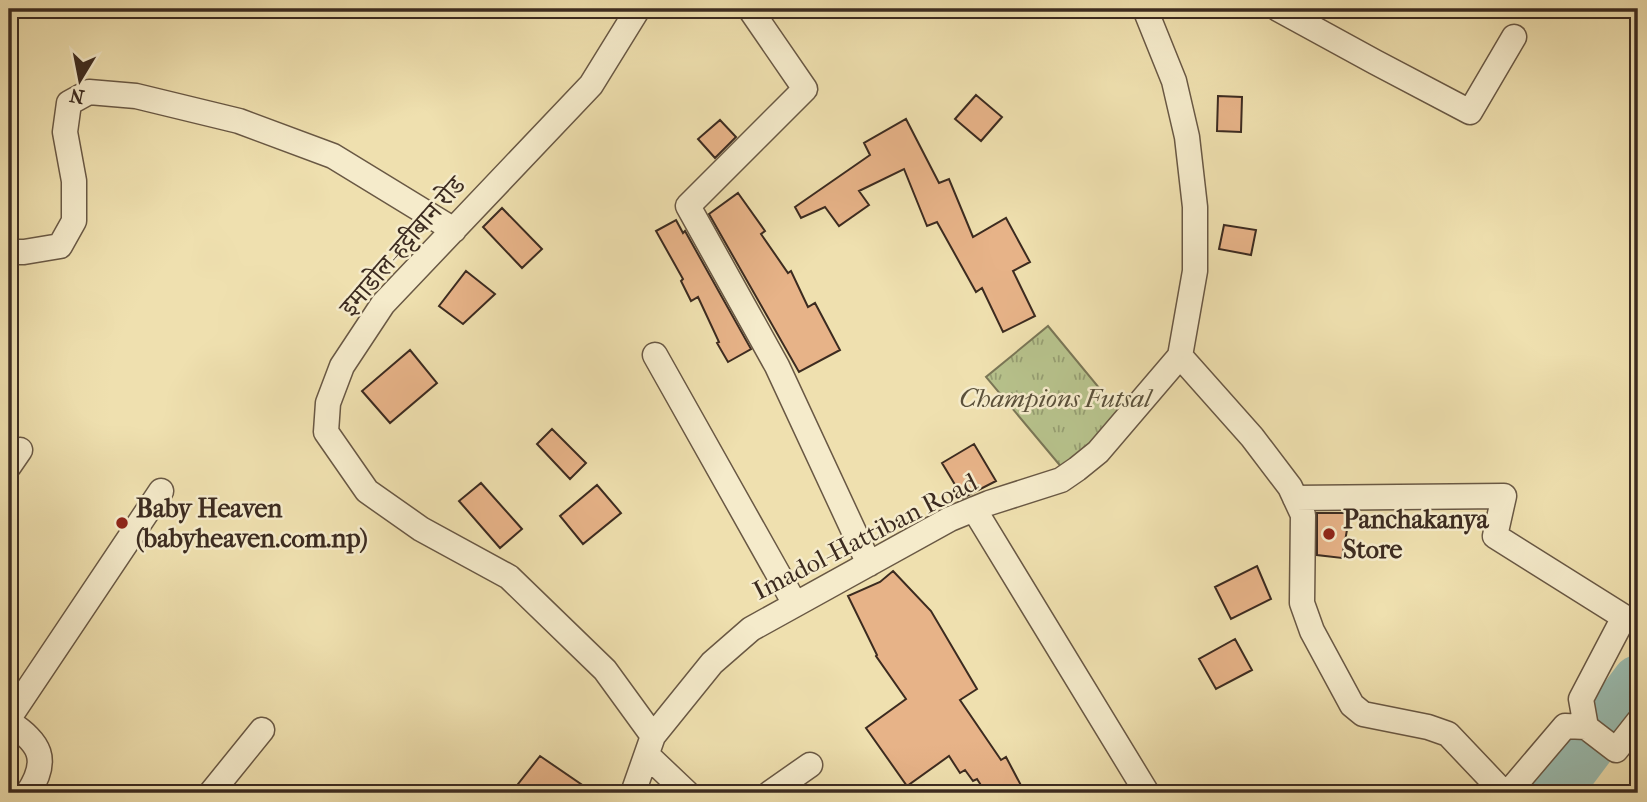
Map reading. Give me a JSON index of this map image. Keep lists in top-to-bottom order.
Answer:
{
  "streets": {
    "street": ["इमाडोल-हट्टीबान रोड", "Imadol-Hattiban Road"]
  },
  "crossings": [
    ["इमाडोल-हट्टीबान रोड", "Imadol-Hattiban Road"]
  ],
  "parks": ["Champions Futsal"],
  "places": ["Baby Heaven (babyheaven.com.np)", "Panchakanya Store"],
  "north": "bottom"
}
